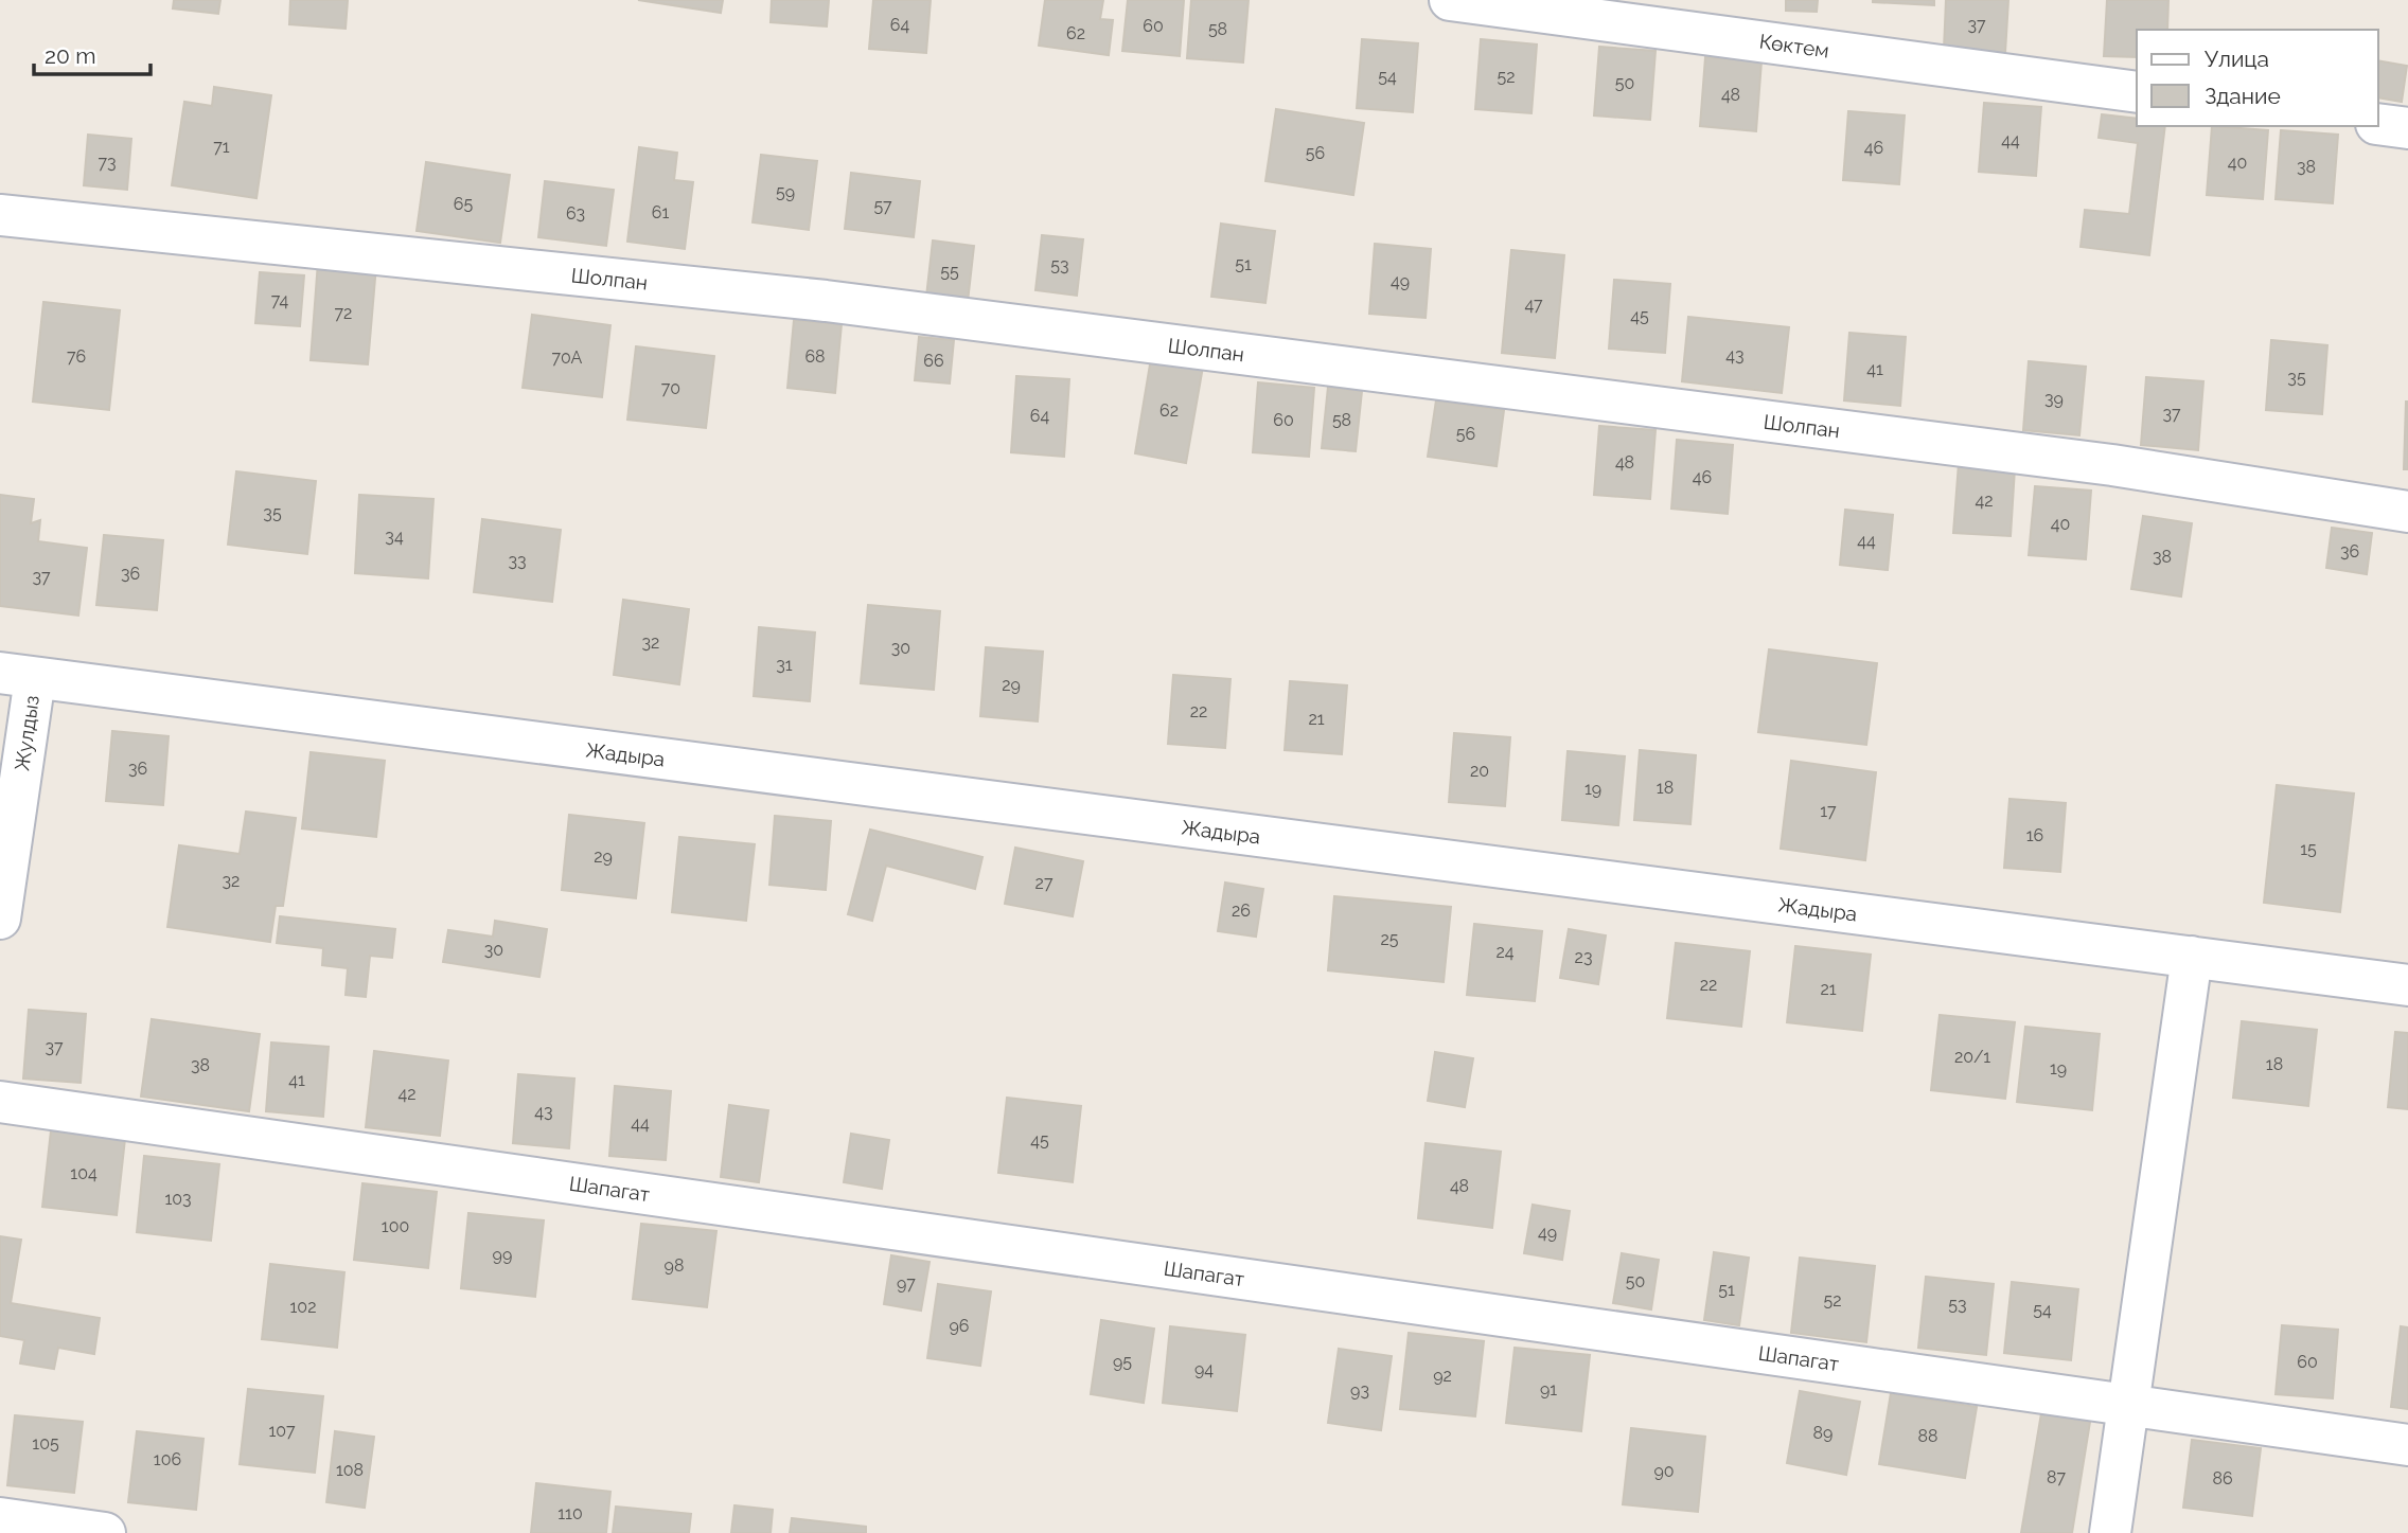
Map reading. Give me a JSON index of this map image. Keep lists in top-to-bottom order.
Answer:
{
  "streets": {
    "street": [
      "Көктем",
      "Шолпан",
      "Жулдыз",
      "Жадыра",
      "Шапагат"
    ]
  },
  "crossings": [
    ["Жулдыз", "Жадыра"]
  ],
  "house_numbers": [
    "64",
    "37",
    "60",
    "58",
    "62",
    "54",
    "52",
    "50",
    "48",
    "44",
    "71",
    "46",
    "56",
    "73",
    "40",
    "38",
    "59",
    "65",
    "57",
    "61",
    "63",
    "51",
    "53",
    "55",
    "49",
    "74",
    "47",
    "72",
    "45",
    "43",
    "76",
    "68",
    "70А",
    "66",
    "41",
    "35",
    "70",
    "39",
    "62",
    "37",
    "64",
    "60",
    "58",
    "56",
    "48",
    "46",
    "42",
    "35",
    "40",
    "34",
    "44",
    "36",
    "38",
    "33",
    "36",
    "37",
    "32",
    "30",
    "31",
    "29",
    "22",
    "21",
    "36",
    "20",
    "18",
    "19",
    "17",
    "16",
    "15",
    "29",
    "32",
    "27",
    "26",
    "25",
    "30",
    "24",
    "23",
    "22",
    "21",
    "37",
    "20/1",
    "18",
    "38",
    "19",
    "41",
    "42",
    "43",
    "44",
    "45",
    "104",
    "48",
    "103",
    "100",
    "49",
    "99",
    "98",
    "50",
    "97",
    "51",
    "52",
    "53",
    "102",
    "54",
    "96",
    "95",
    "60",
    "94",
    "92",
    "91",
    "93",
    "107",
    "89",
    "88",
    "105",
    "106",
    "108",
    "90",
    "87",
    "86",
    "110"
  ],
  "legend": ["Улица", "Здание"],
  "scale_bar": "20 m"
}
